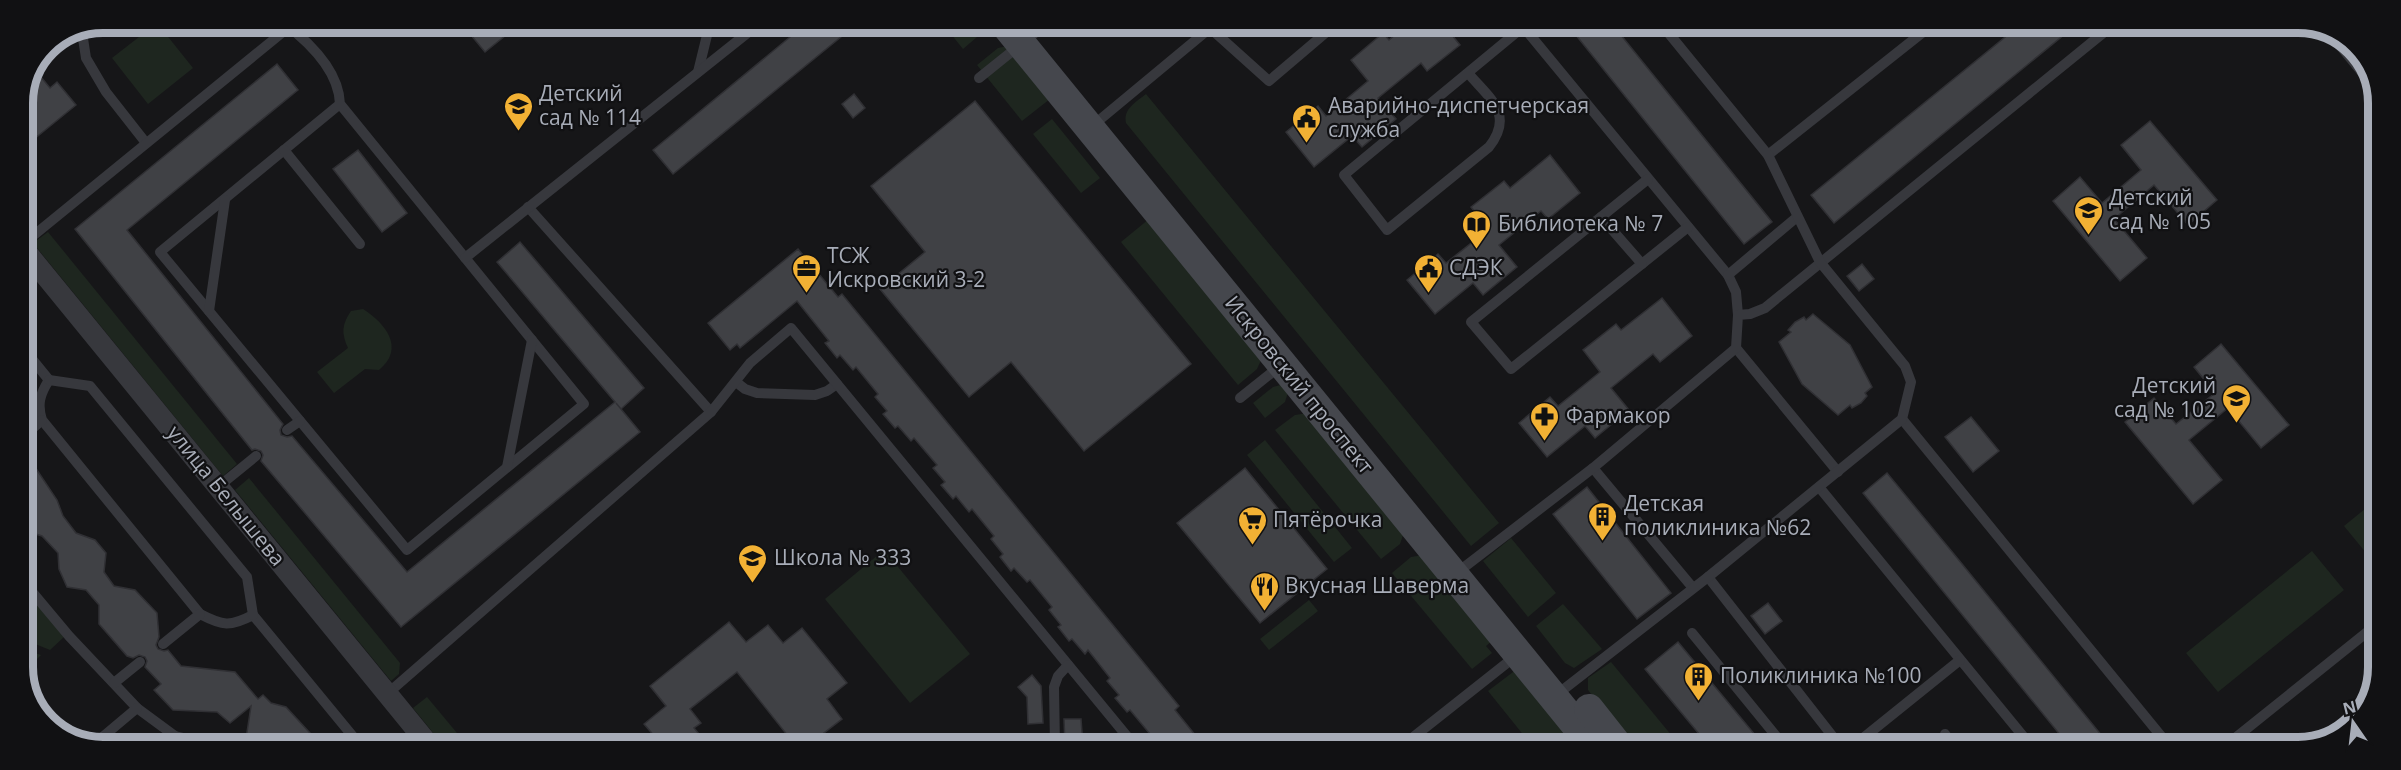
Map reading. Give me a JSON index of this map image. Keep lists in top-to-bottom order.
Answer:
{
  "streets": {
    "street": ["Искровский проспект", "улица Белышева"]
  },
  "places": {
    "school or university": [
      "Детский сад № 114",
      "Детский сад № 105",
      "Детский сад № 102",
      "Школа № 333"
    ],
    "public building": ["Аварийно-диспетчерская служба", "СДЭК"],
    "library": ["Библиотека № 7"],
    "office": ["ТСЖ Искровский 3-2"],
    "pharmacy": ["Фармакор"],
    "building": ["Детская поликлиника №62", "Поликлиника №100"],
    "supermarket": ["Пятёрочка"],
    "restaurant": ["Вкусная Шаверма"]
  },
  "north": "top"
}
